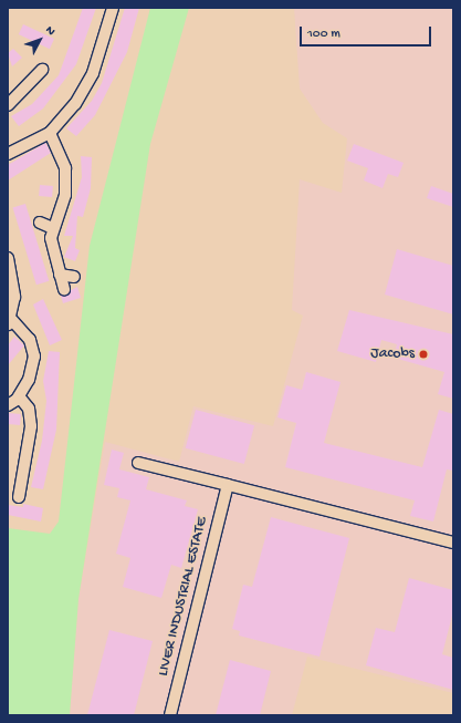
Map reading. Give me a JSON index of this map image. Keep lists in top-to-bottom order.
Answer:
{
  "streets": {
    "street": ["LIVER INDUSTRIAL ESTATE"]
  },
  "places": ["Jacobs"],
  "scale_bar": "100 m",
  "north": "top right"
}
